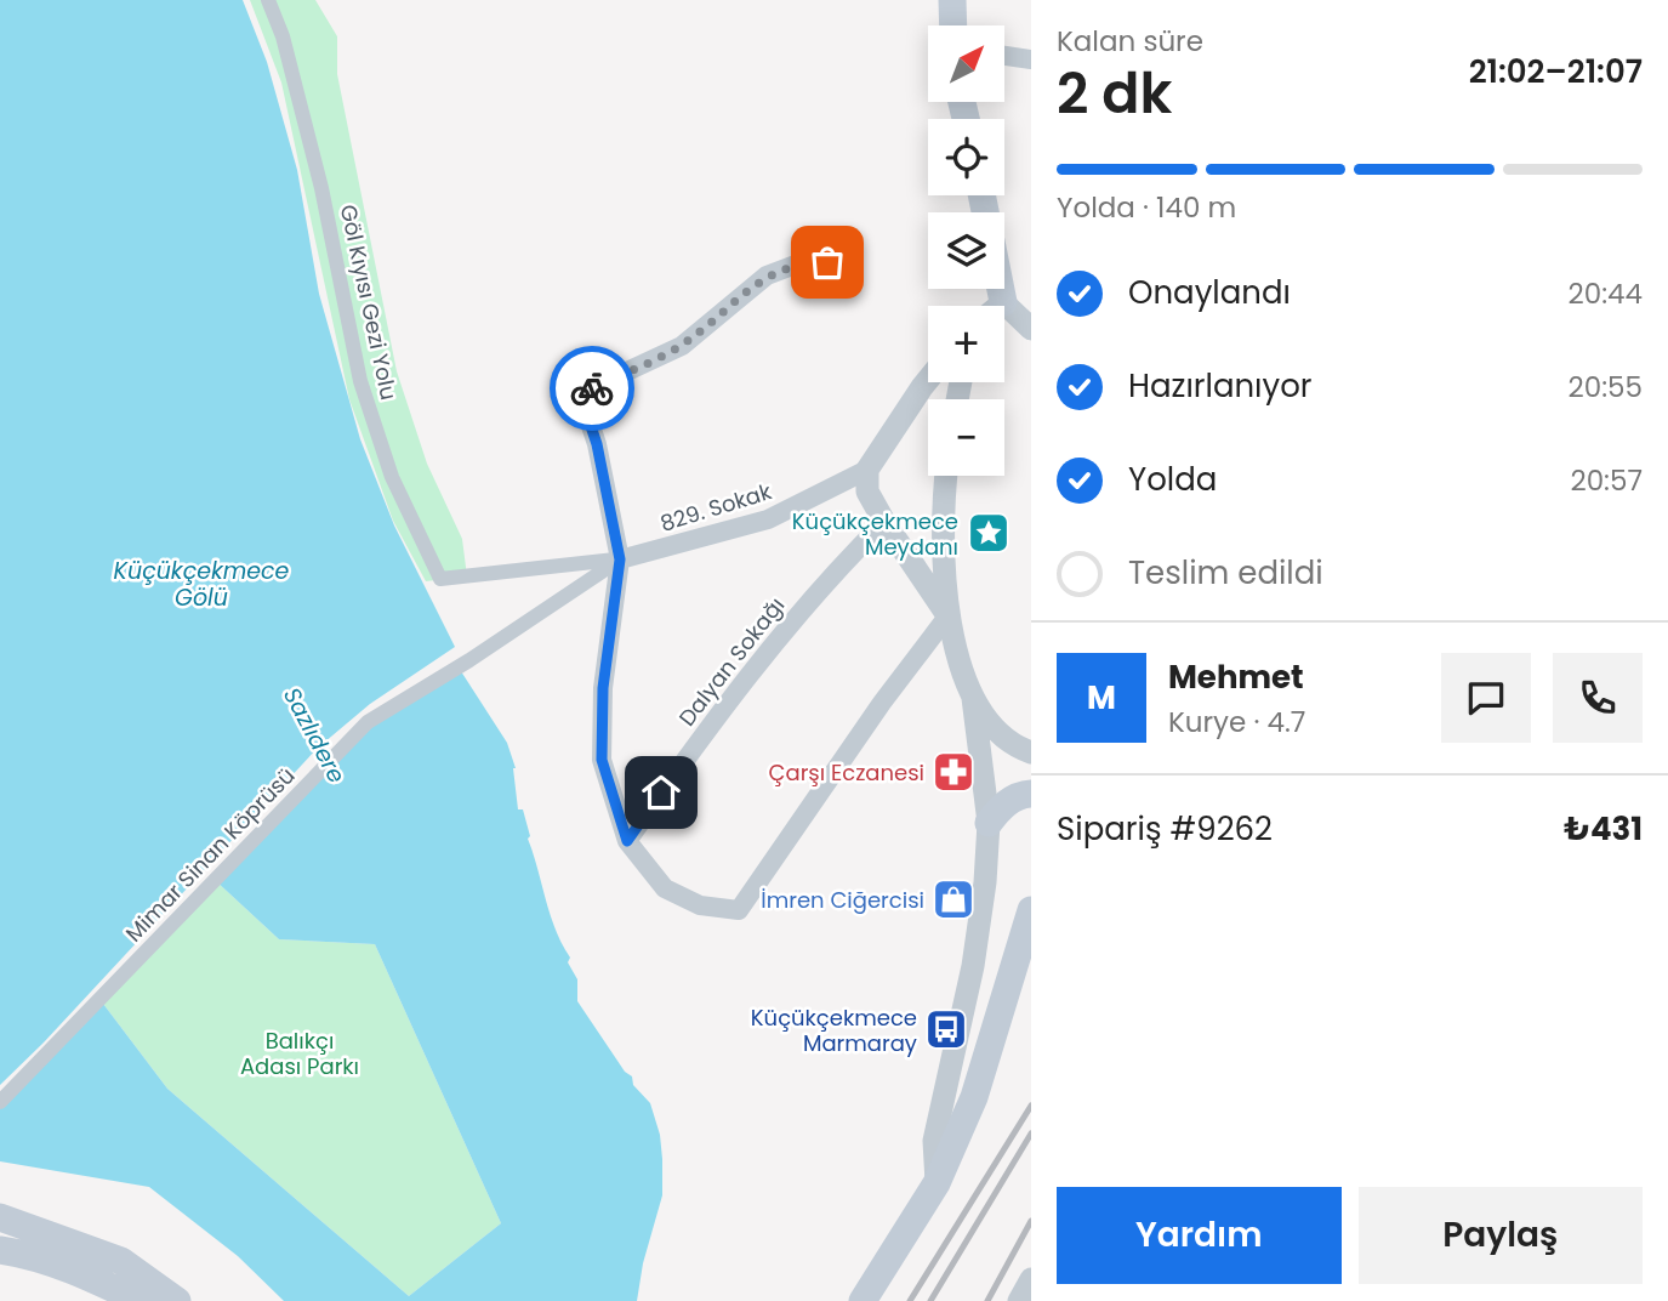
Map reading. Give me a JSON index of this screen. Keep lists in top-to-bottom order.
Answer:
{
  "streets": {
    "street": [
      "Göl Kıyısı Gezi Yolu",
      "829. Sokak",
      "Dalyan Sokağı",
      "Mimar Sinan Köprüsü"
    ]
  },
  "crossings": [
    ["Göl Kıyısı Gezi Yolu", "829. Sokak"],
    ["Göl Kıyısı Gezi Yolu", "Mimar Sinan Köprüsü"],
    ["829. Sokak", "Mimar Sinan Köprüsü"]
  ],
  "water": ["Küçükçekmece Gölü", "Sazlıdere"],
  "parks": ["Balıkçı Adası Parkı"],
  "places": {
    "place": ["Küçükçekmece Meydanı"],
    "pharmacy": ["Çarşı Eczanesi"],
    "shop": ["İmren Ciğercisi"],
    "bus stop": ["Küçükçekmece Marmaray"]
  },
  "north": "top right",
  "page": {
    "heading": ["2 dk", "Kalan süre", "21:02–21:07"],
    "panel": [
      "Mehmet",
      "Kurye · 4.7",
      "Sipariş #9262",
      "₺431"
    ],
    "map_buttons": ["+", "−"],
    "bar": "Yolda · 140 m",
    "list": [
      ["Onaylandı", "20:44"],
      ["Hazırlanıyor", "20:55"],
      ["Yolda", "20:57"],
      "Teslim edildi"
    ],
    "round": "M",
    "buttons": ["Yardım", "Paylaş"]
  }
}
